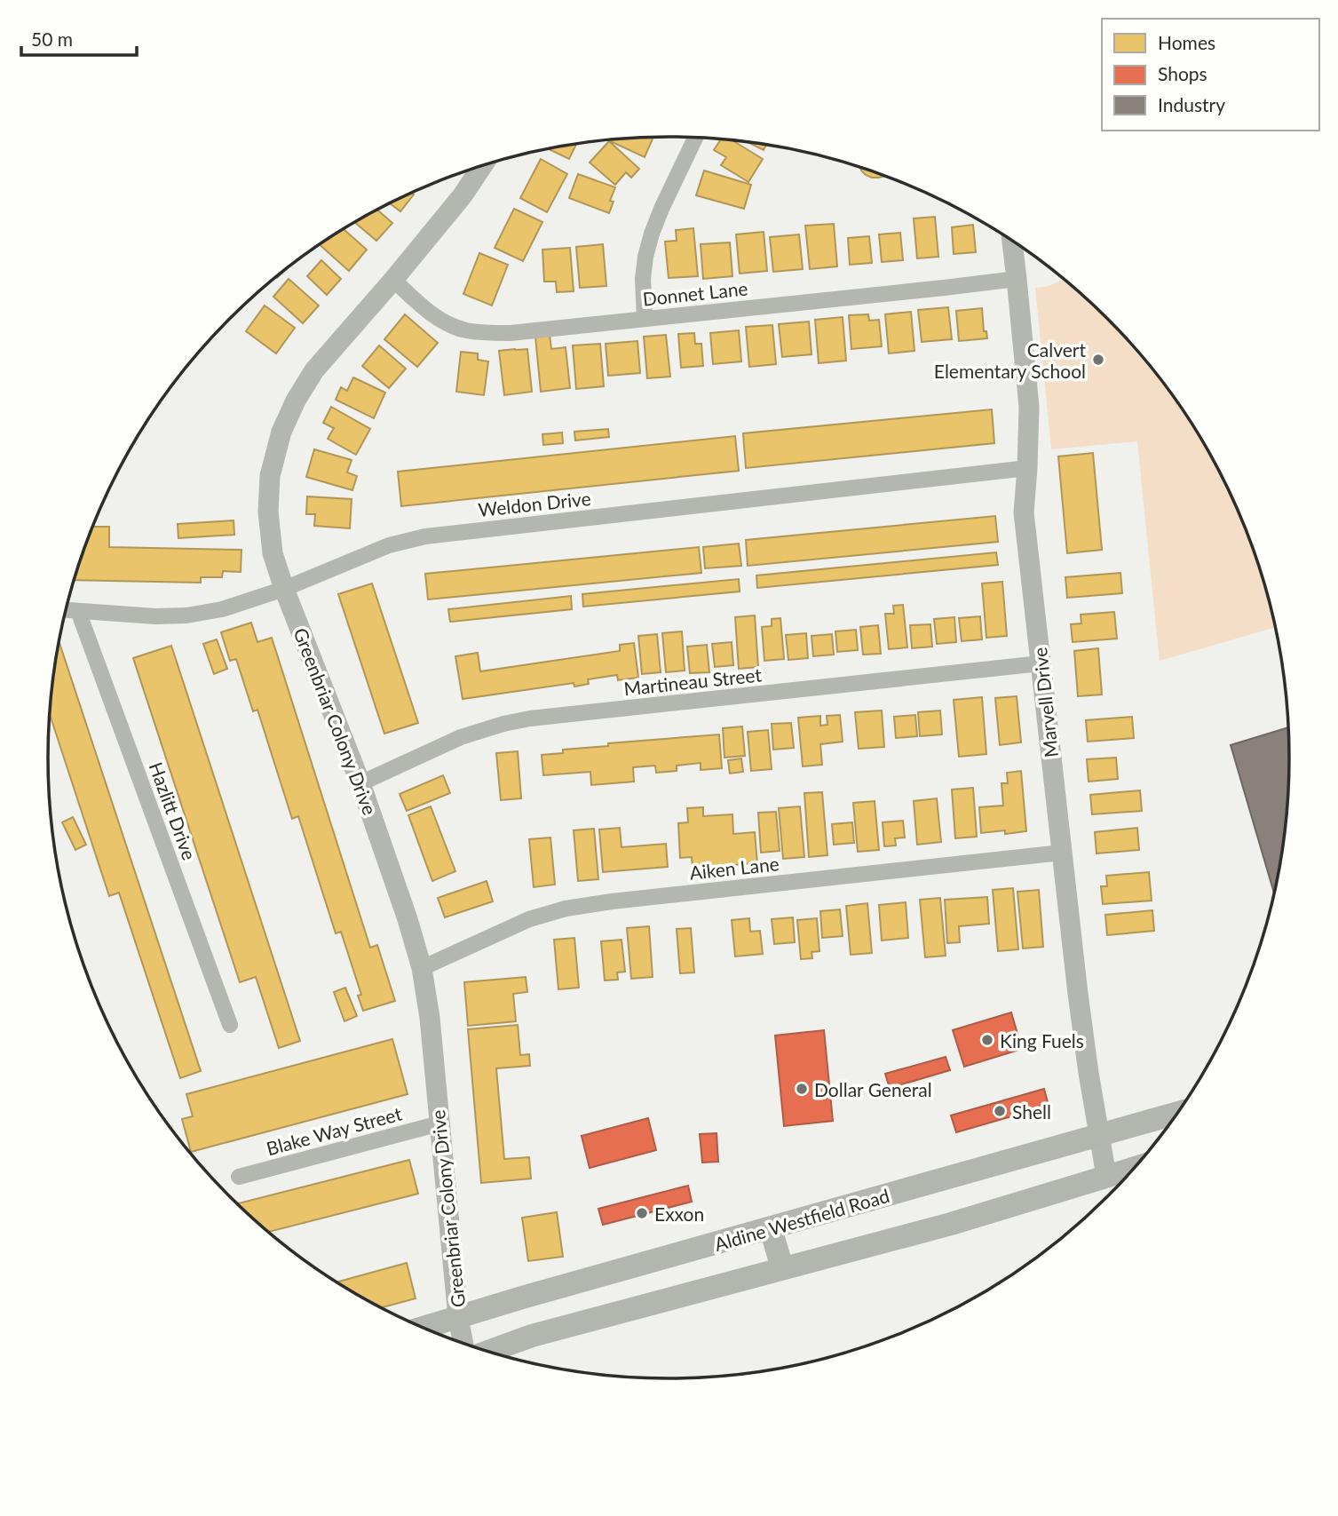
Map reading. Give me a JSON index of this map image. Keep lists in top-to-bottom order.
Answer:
{
  "streets": {
    "main road": ["Aldine Westfield Road"],
    "street": [
      "Donnet Lane",
      "Weldon Drive",
      "Martineau Street",
      "Marvell Drive",
      "Greenbriar Colony Drive",
      "Hazlitt Drive",
      "Aiken Lane",
      "Blake Way Street"
    ]
  },
  "crossings": [
    ["Donnet Lane", "Marvell Drive"],
    ["Donnet Lane", "Greenbriar Colony Drive"],
    ["Weldon Drive", "Marvell Drive"],
    ["Weldon Drive", "Greenbriar Colony Drive"],
    ["Weldon Drive", "Hazlitt Drive"],
    ["Martineau Street", "Marvell Drive"],
    ["Martineau Street", "Greenbriar Colony Drive"],
    ["Marvell Drive", "Aiken Lane"],
    ["Marvell Drive", "Aldine Westfield Road"],
    ["Greenbriar Colony Drive", "Aiken Lane"],
    ["Greenbriar Colony Drive", "Blake Way Street"],
    ["Greenbriar Colony Drive", "Aldine Westfield Road"]
  ],
  "places": [
    "Calvert Elementary School",
    "King Fuels",
    "Dollar General",
    "Shell",
    "Exxon"
  ],
  "legend": ["Homes", "Shops", "Industry"],
  "scale_bar": "50 m"
}
